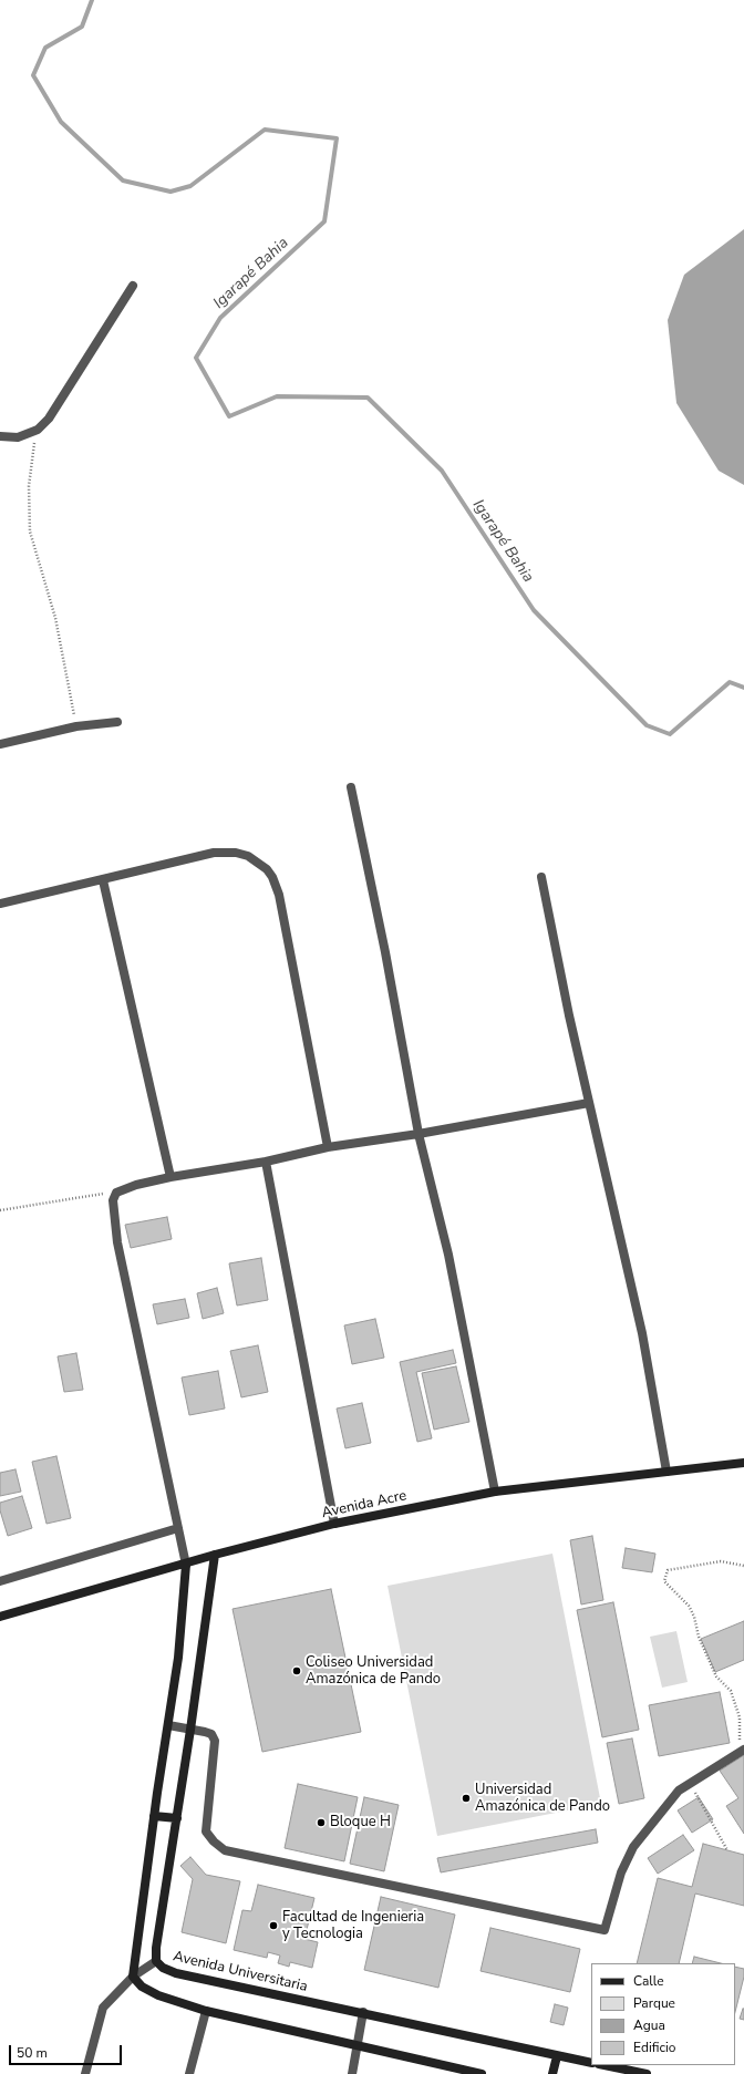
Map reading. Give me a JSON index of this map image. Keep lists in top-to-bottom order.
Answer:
{
  "streets": {
    "main road": ["Avenida Acre", "Avenida Universitaria"]
  },
  "crossings": [
    ["Avenida Acre", "Avenida Universitaria"]
  ],
  "water": ["Igarapé Bahia"],
  "places": [
    "Coliseo Universidad Amazónica de Pando",
    "Universidad Amazónica de Pando",
    "Bloque H",
    "Facultad de Ingenieria y Tecnologia"
  ],
  "legend": [
    "Calle",
    "Parque",
    "Agua",
    "Edificio"
  ],
  "scale_bar": "50 m"
}
